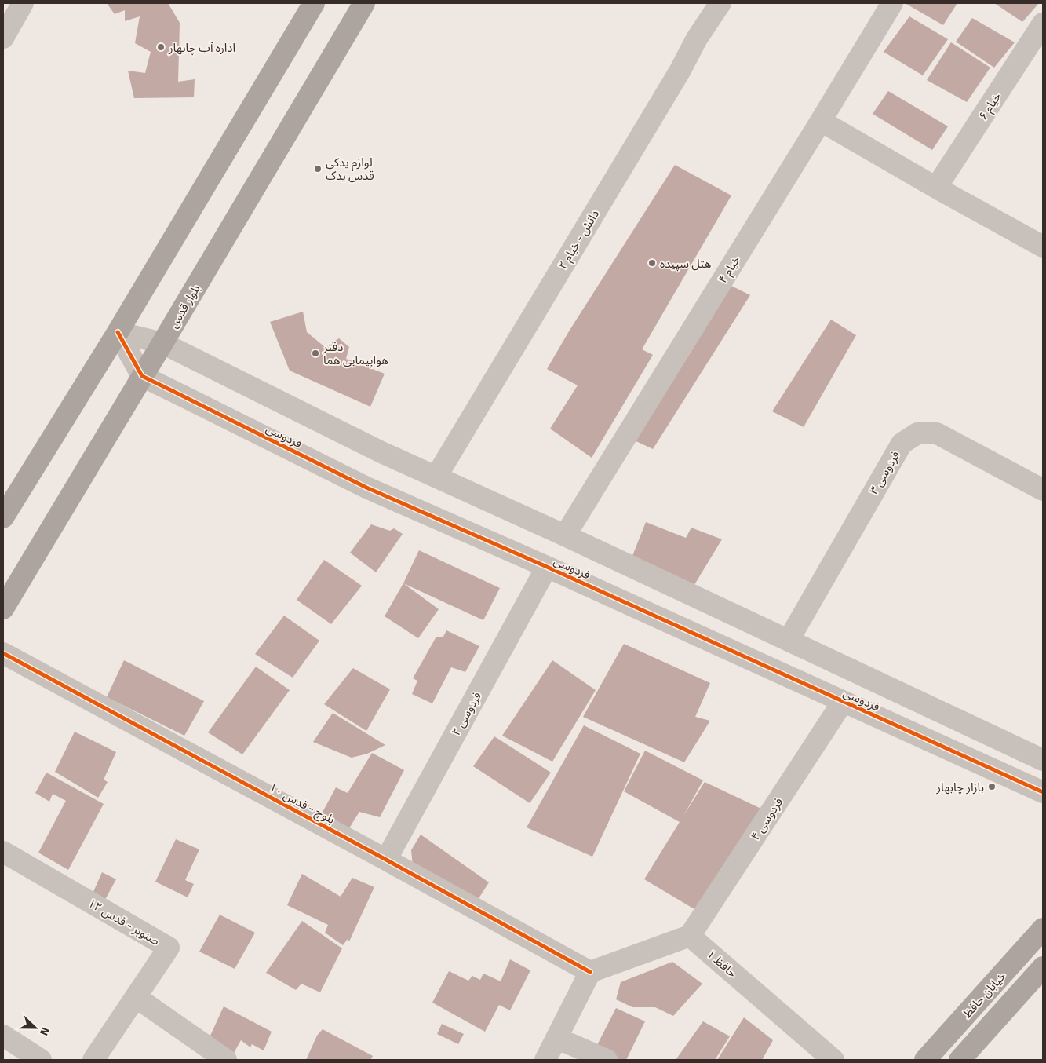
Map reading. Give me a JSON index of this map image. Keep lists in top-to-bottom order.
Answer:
{
  "streets": {
    "main road": ["بلوار قدس", "خیابان حافظ"],
    "street": [
      "خیام ۶",
      "دانش - خیام ۲",
      "خیام ۴",
      "فردوسی",
      "فردوسی ۳",
      "فردوسی ۲",
      "بلوچ - قدس ۱۰",
      "فردوسی ۴",
      "صنوبر - قدس ۱۲",
      "حافظ ۱"
    ]
  },
  "crossings": [
    ["دانش - خیام ۲", "فردوسی"],
    ["خیام ۴", "فردوسی"],
    ["بلوار قدس", "فردوسی"],
    ["فردوسی", "فردوسی ۳"],
    ["فردوسی", "فردوسی ۲"],
    ["فردوسی", "فردوسی ۴"],
    ["فردوسی ۲", "بلوچ - قدس ۱۰"],
    ["فردوسی ۴", "حافظ ۱"]
  ],
  "places": [
    "اداره آب چابهار",
    "لوازم یدکی قدس یدک",
    "هتل سپیده",
    "دفتر هواپیمایی هما",
    "بازار چابهار"
  ],
  "north": "right"
}
